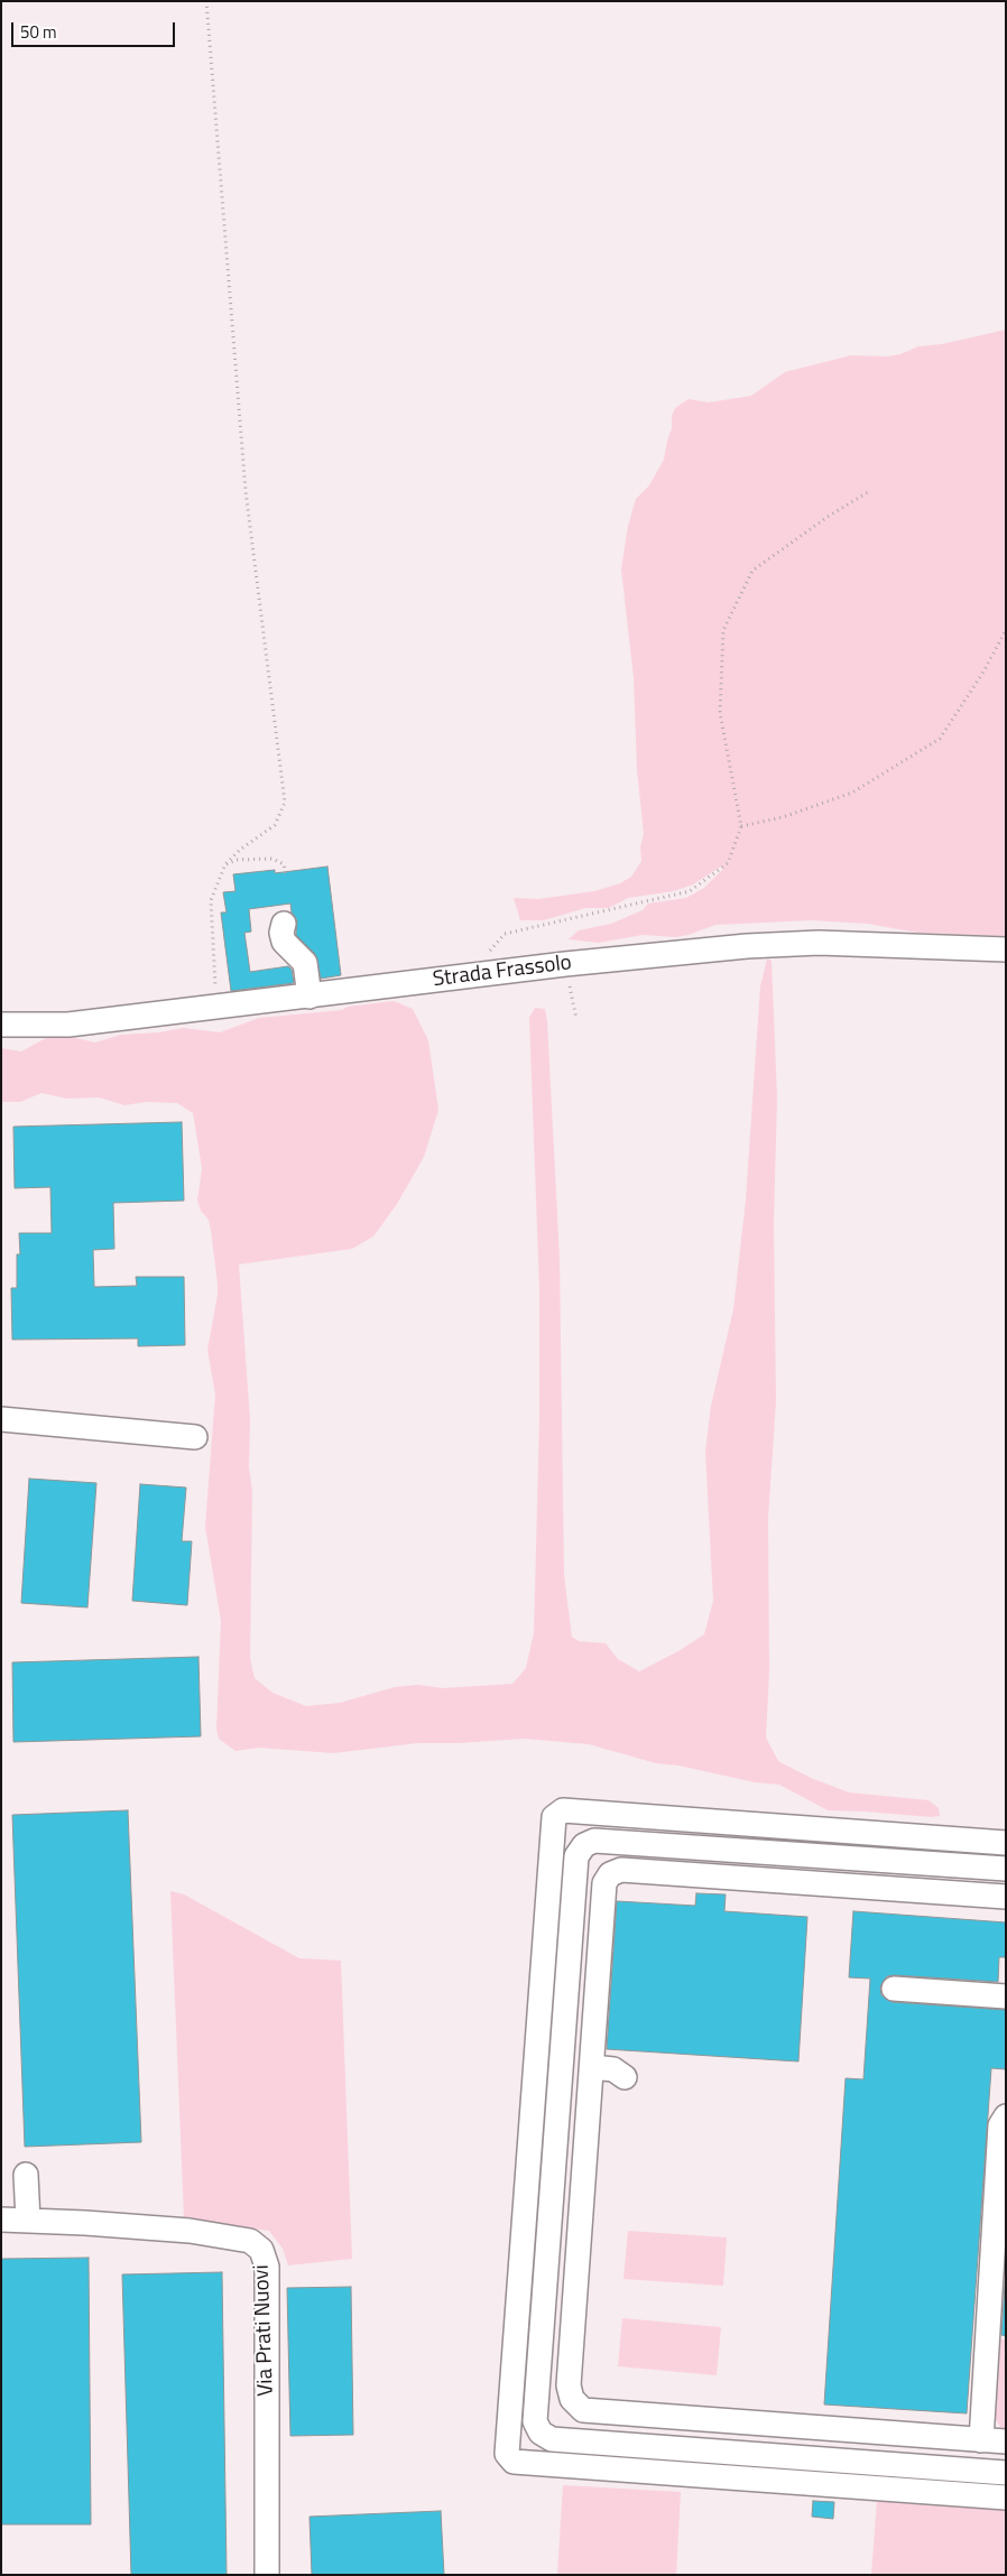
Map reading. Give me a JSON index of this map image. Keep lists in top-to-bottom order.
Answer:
{
  "streets": {
    "street": ["Strada Frassolo", "Via Prati Nuovi"]
  },
  "scale_bar": "50 m"
}
